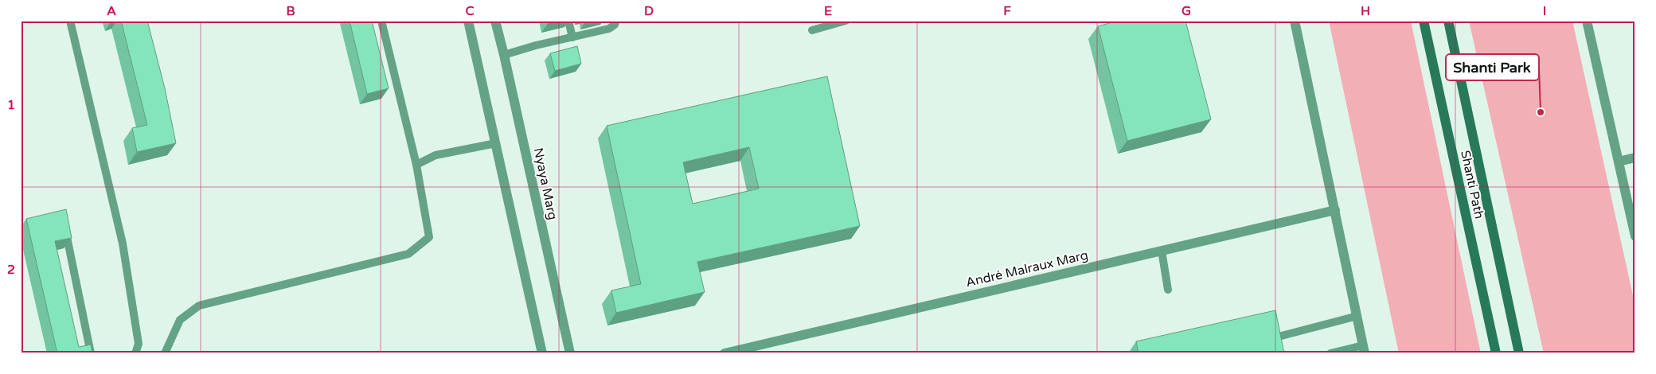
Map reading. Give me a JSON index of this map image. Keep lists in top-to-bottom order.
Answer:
{
  "streets": {
    "main road": ["Shanti Path"],
    "street": ["Nyaya Marg", "André Malraux Marg"]
  },
  "places": ["Shanti Park"],
  "grid": {
    "columns": [
      "A",
      "B",
      "C",
      "D",
      "E",
      "F",
      "G",
      "H",
      "I"
    ],
    "rows": ["1", "2"]
  }
}
